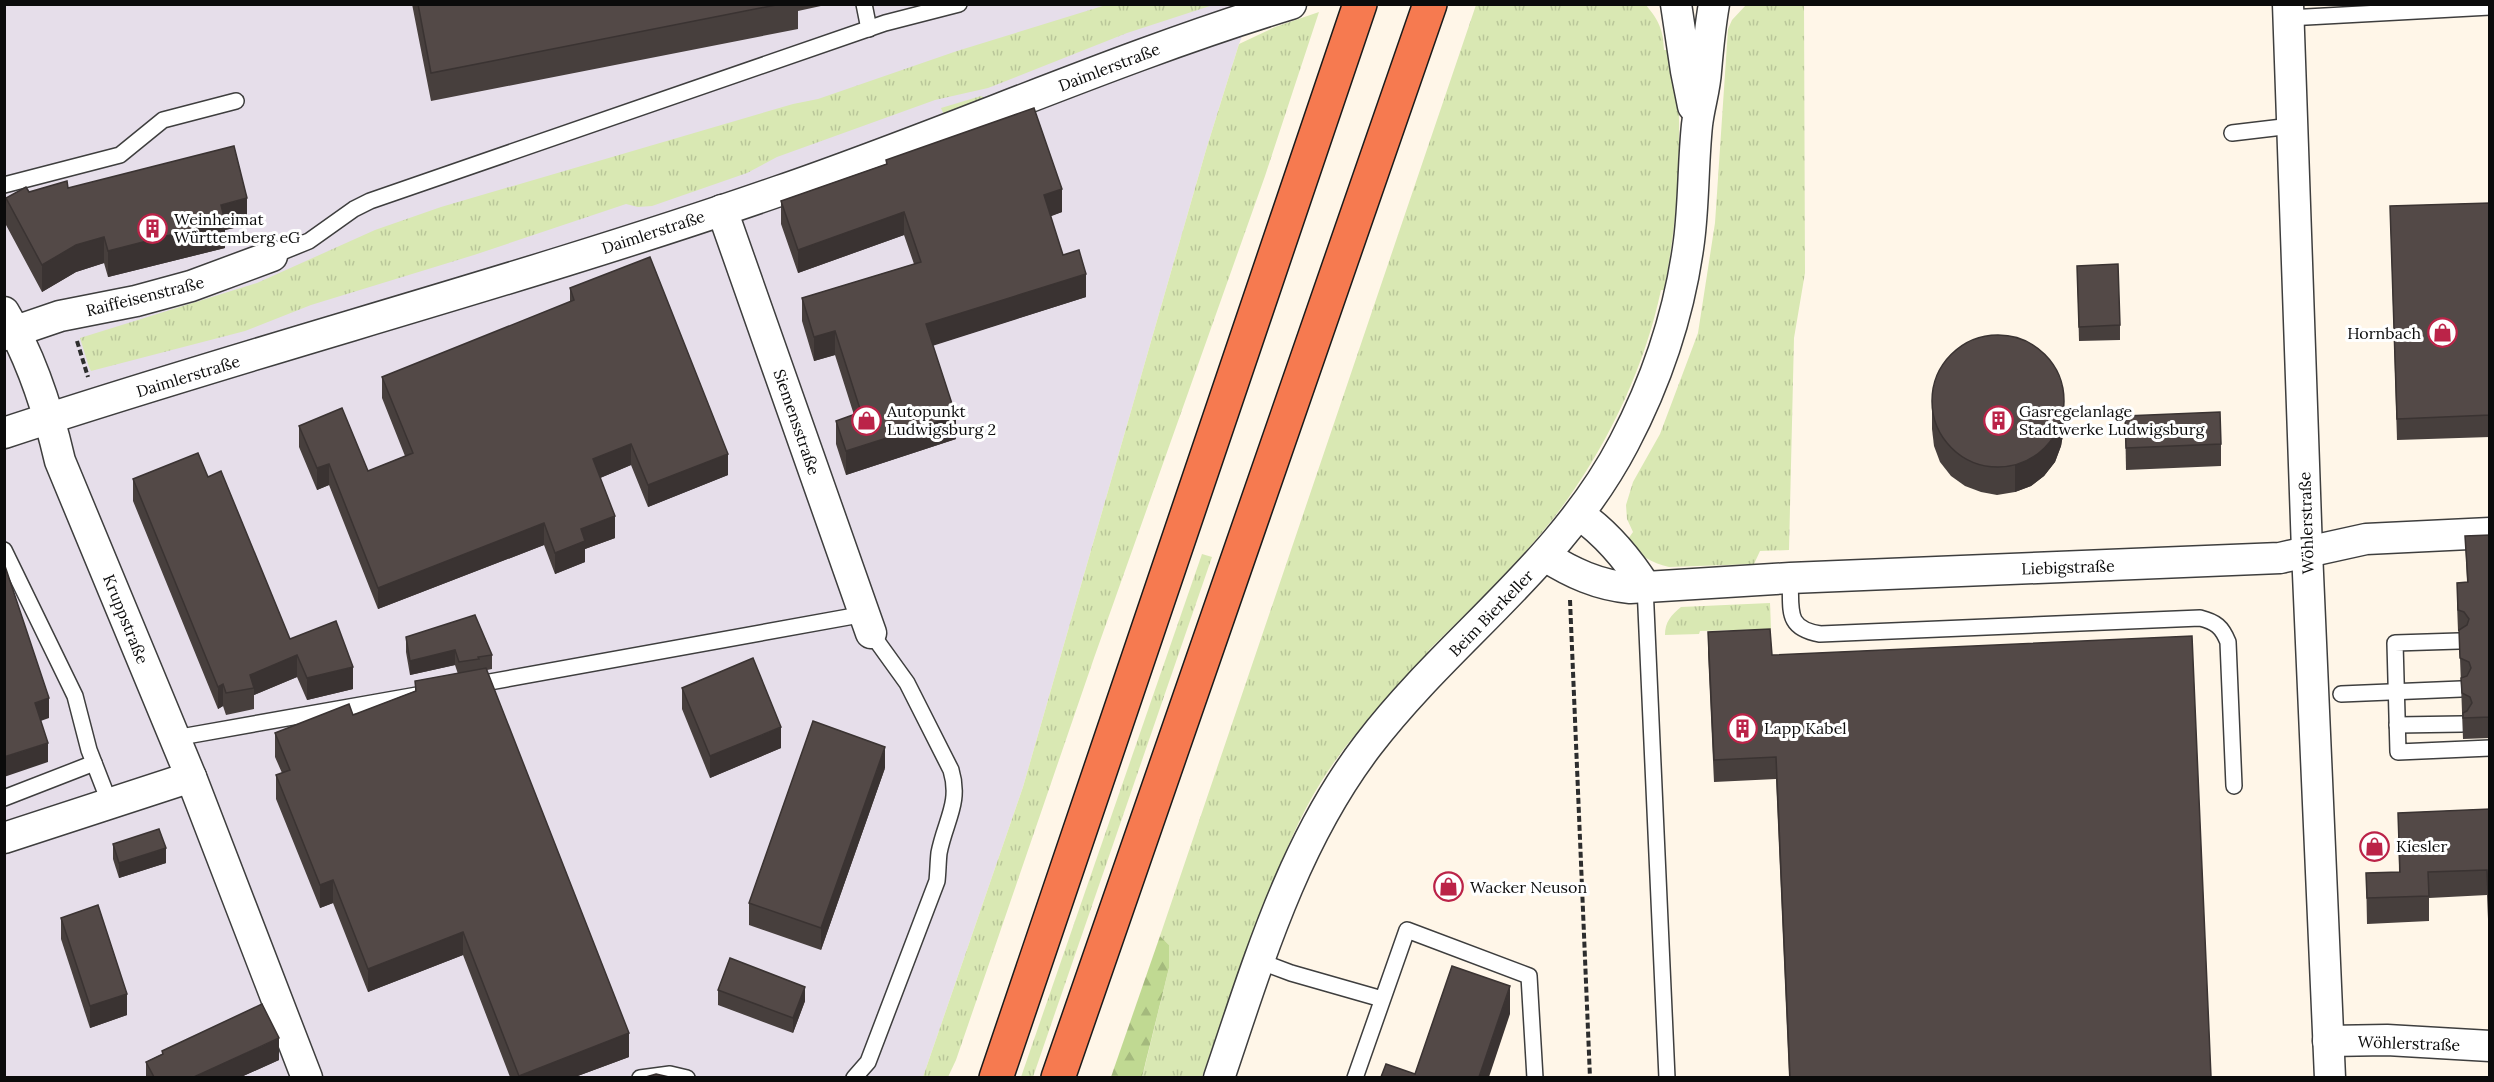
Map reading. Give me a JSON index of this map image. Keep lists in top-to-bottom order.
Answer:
{
  "streets": {
    "street": [
      "Daimlerstraße",
      "Raiffeisenstraße",
      "Siemensstraße",
      "Wöhlerstraße",
      "Liebigstraße",
      "Beim Bierkeller",
      "Kruppstraße"
    ]
  },
  "crossings": [
    ["Daimlerstraße", "Raiffeisenstraße"],
    ["Daimlerstraße", "Siemensstraße"],
    ["Raiffeisenstraße", "Kruppstraße"],
    ["Wöhlerstraße", "Liebigstraße"],
    ["Liebigstraße", "Beim Bierkeller"]
  ],
  "places": {
    "building": ["Weinheimat Württemberg eG", "Gasregelanlage Stadtwerke Ludwigsburg", "Lapp Kabel"],
    "shop": [
      "Hornbach",
      "Autopunkt Ludwigsburg 2",
      "Kiesler",
      "Wacker Neuson"
    ]
  }
}
